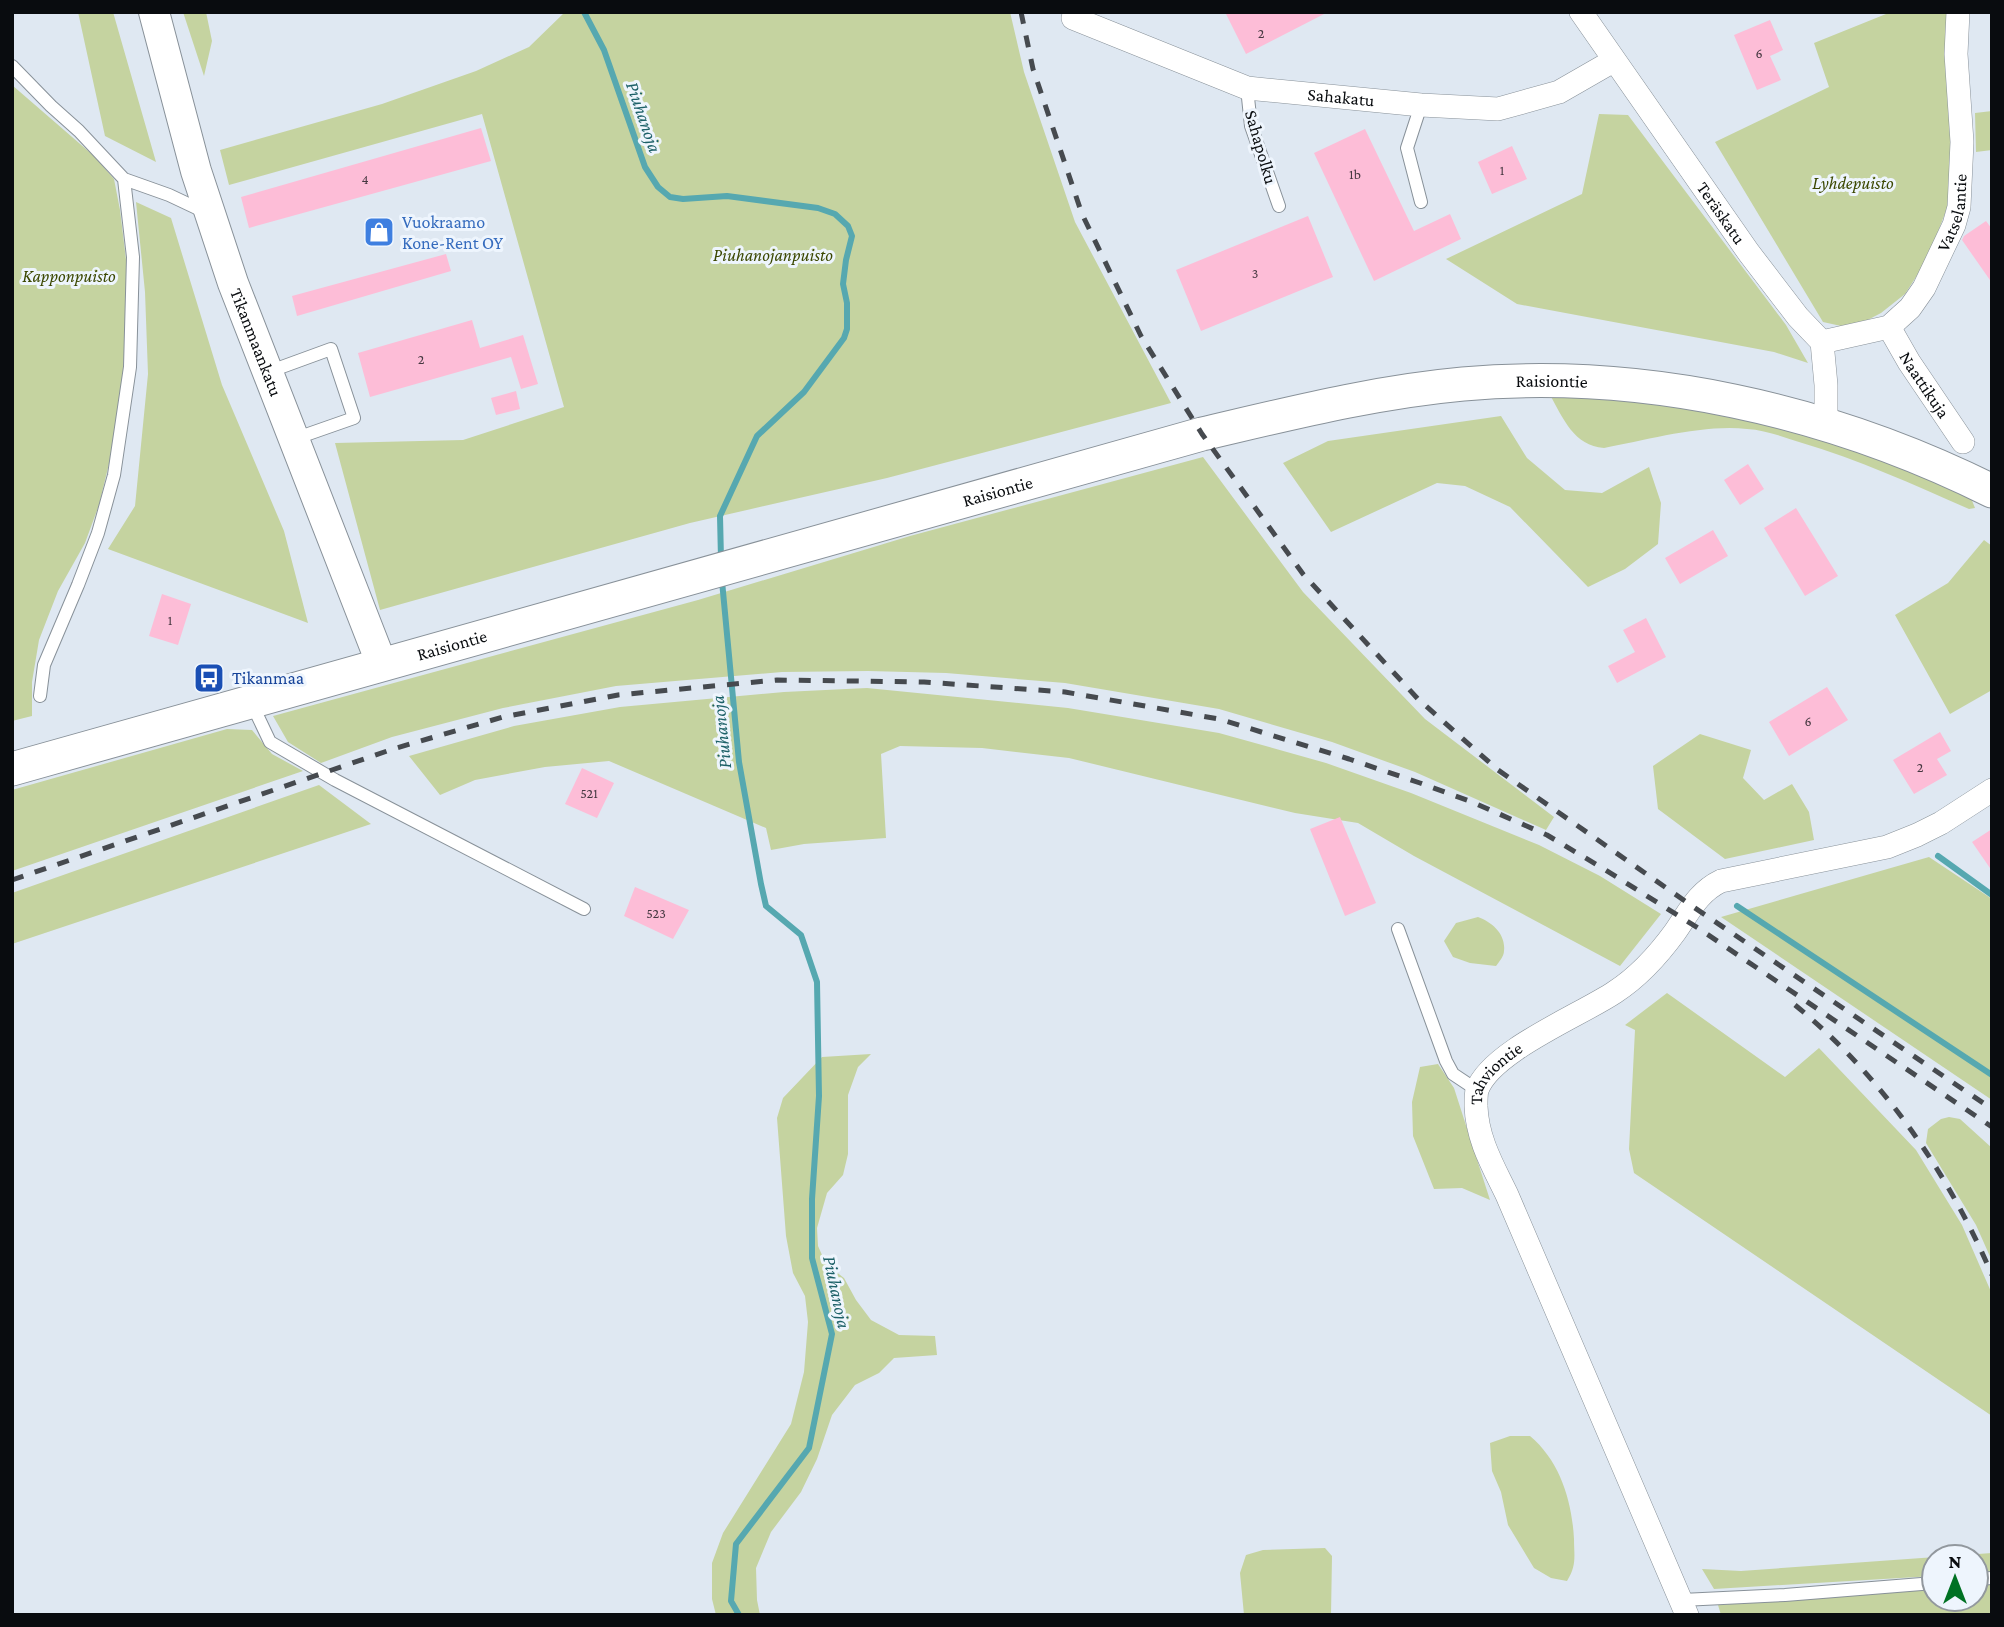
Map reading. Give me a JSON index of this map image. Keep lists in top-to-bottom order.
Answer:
{
  "streets": {
    "main road": ["Raisiontie"],
    "street": [
      "Sahakatu",
      "Vatselantie",
      "Teräskatu",
      "Tikanmaankatu",
      "Naattikuja",
      "Tahviontie"
    ],
    "lane": ["Sahapolku"]
  },
  "crossings": [
    ["Sahakatu", "Sahapolku"],
    ["Sahakatu", "Teräskatu"],
    ["Vatselantie", "Naattikuja"],
    ["Tikanmaankatu", "Raisiontie"]
  ],
  "water": ["Piuhanoja"],
  "parks": ["Lyhdepuisto", "Piuhanojanpuisto", "Kapponpuisto"],
  "places": {
    "shop": ["Vuokraamo Kone-Rent OY"],
    "bus stop": ["Tikanmaa"]
  },
  "house_numbers": [
    "2",
    "6",
    "1",
    "1b",
    "4",
    "3",
    "2",
    "1",
    "6",
    "2",
    "521",
    "523"
  ],
  "north": "top"
}
